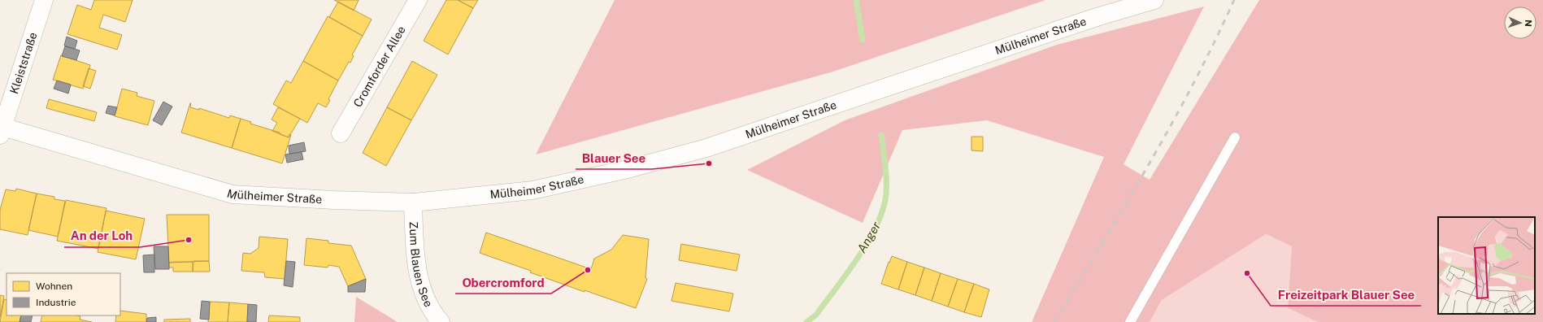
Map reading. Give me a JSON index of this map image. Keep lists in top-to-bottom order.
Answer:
{
  "streets": {
    "main road": [
      "Mülheimer Straße",
      "Kleiststraße",
      "Cromforder Allee",
      "Zum Blauen See"
    ]
  },
  "crossings": [
    ["Mülheimer Straße", "Kleiststraße"],
    ["Mülheimer Straße", "Zum Blauen See"]
  ],
  "water": ["Anger"],
  "places": [
    "Blauer See",
    "An der Loh",
    "Obercromford",
    "Freizeitpark Blauer See"
  ],
  "legend": ["Wohnen", "Industrie"],
  "north": "right"
}
